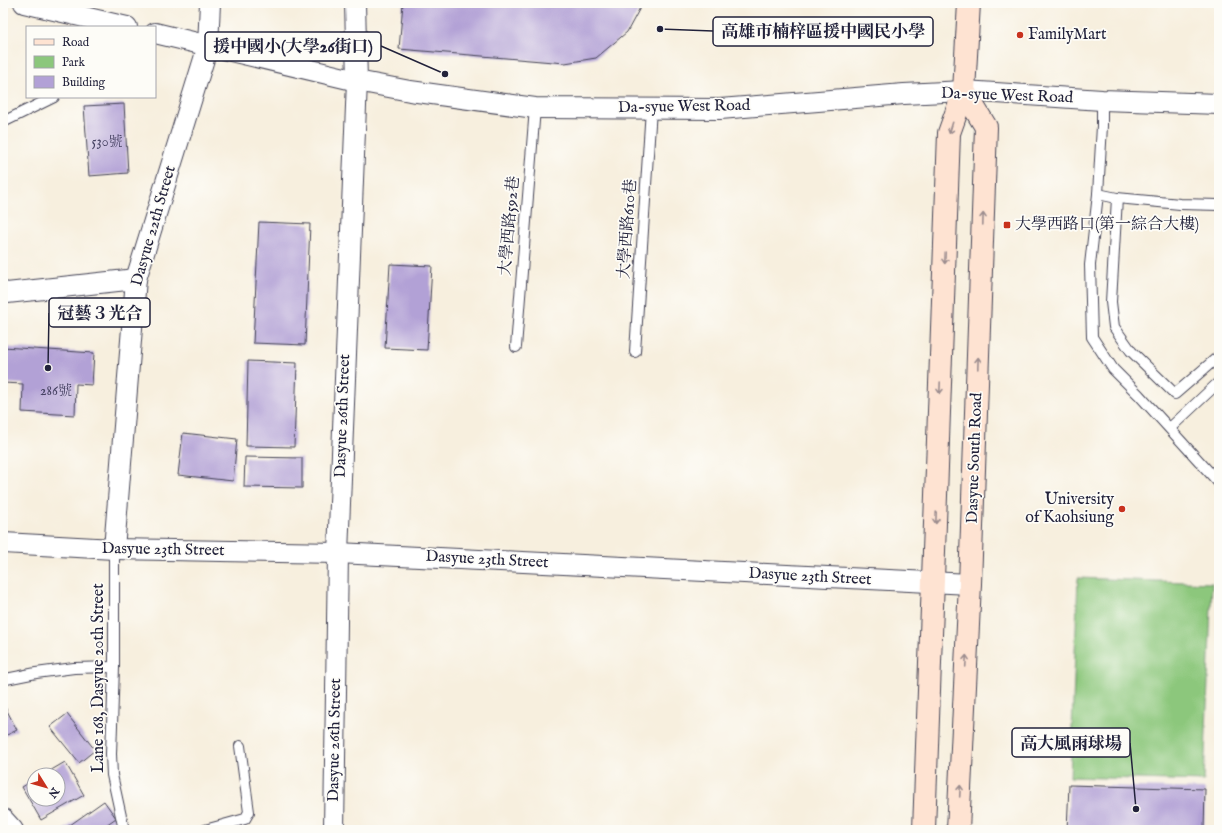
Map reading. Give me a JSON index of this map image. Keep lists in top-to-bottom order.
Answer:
{
  "streets": {
    "street": [
      "Da-syue West Road",
      "Dasyue 22th Street",
      "Dasyue 26th Street",
      "Dasyue South Road",
      "Dasyue 23th Street"
    ],
    "lane": ["大學西路592巷", "大學西路610巷", "Lane 168, Dasyue 20th Street"]
  },
  "crossings": [
    ["Da-syue West Road", "Dasyue 22th Street"],
    ["Da-syue West Road", "大學西路592巷"],
    ["Da-syue West Road", "大學西路610巷"],
    ["Da-syue West Road", "Dasyue 26th Street"],
    ["Da-syue West Road", "Dasyue South Road"],
    ["Dasyue 22th Street", "Dasyue 23th Street"],
    ["Dasyue 22th Street", "Lane 168, Dasyue 20th Street"],
    ["Dasyue 26th Street", "Dasyue 23th Street"],
    ["Dasyue South Road", "Dasyue 23th Street"],
    ["Dasyue 23th Street", "Lane 168, Dasyue 20th Street"]
  ],
  "places": {
    "other": [
      "高雄市楠梓區援中國民小學",
      "FamilyMart",
      "援中國小(大學26街口)",
      "冠藝３光合",
      "University of Kaohsiung",
      "高大風雨球場"
    ],
    "transit": ["大學西路口(第一綜合大樓)"]
  },
  "house_numbers": ["530號", "286號"],
  "legend": ["Road", "Park", "Building"],
  "north": "bottom right"
}
